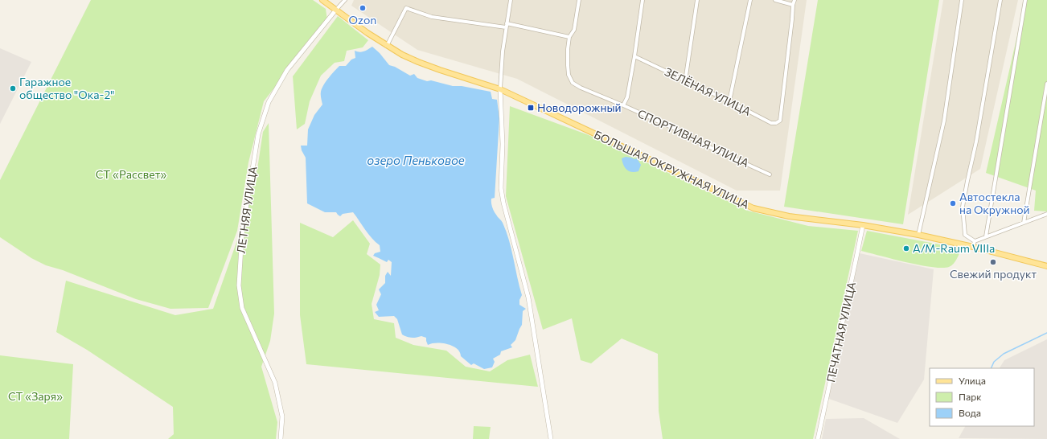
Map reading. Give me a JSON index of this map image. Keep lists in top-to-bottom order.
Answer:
{
  "streets": {
    "main road": ["БОЛЬШАЯ ОКРУЖНАЯ УЛИЦА"],
    "street": [
      "ЗЕЛЁНАЯ УЛИЦА",
      "СПОРТИВНАЯ УЛИЦА",
      "ЛЕТНЯЯ УЛИЦА",
      "ПЕЧАТНАЯ УЛИЦА"
    ]
  },
  "crossings": [
    ["БОЛЬШАЯ ОКРУЖНАЯ УЛИЦА", "ЛЕТНЯЯ УЛИЦА"],
    ["БОЛЬШАЯ ОКРУЖНАЯ УЛИЦА", "ПЕЧАТНАЯ УЛИЦА"]
  ],
  "water": ["озеро Пеньковое"],
  "parks": ["СТ «Рассвет»", "СТ «Заря»"],
  "places": {
    "other": [
      "Ozon",
      "Гаражное общество \"Ока-2\"",
      "Автостекла на Окружной",
      "A/M-Raum VIIIa",
      "Свежий продукт"
    ],
    "transit": ["Новодорожный"]
  },
  "legend": ["Улица", "Парк", "Вода"]
}
